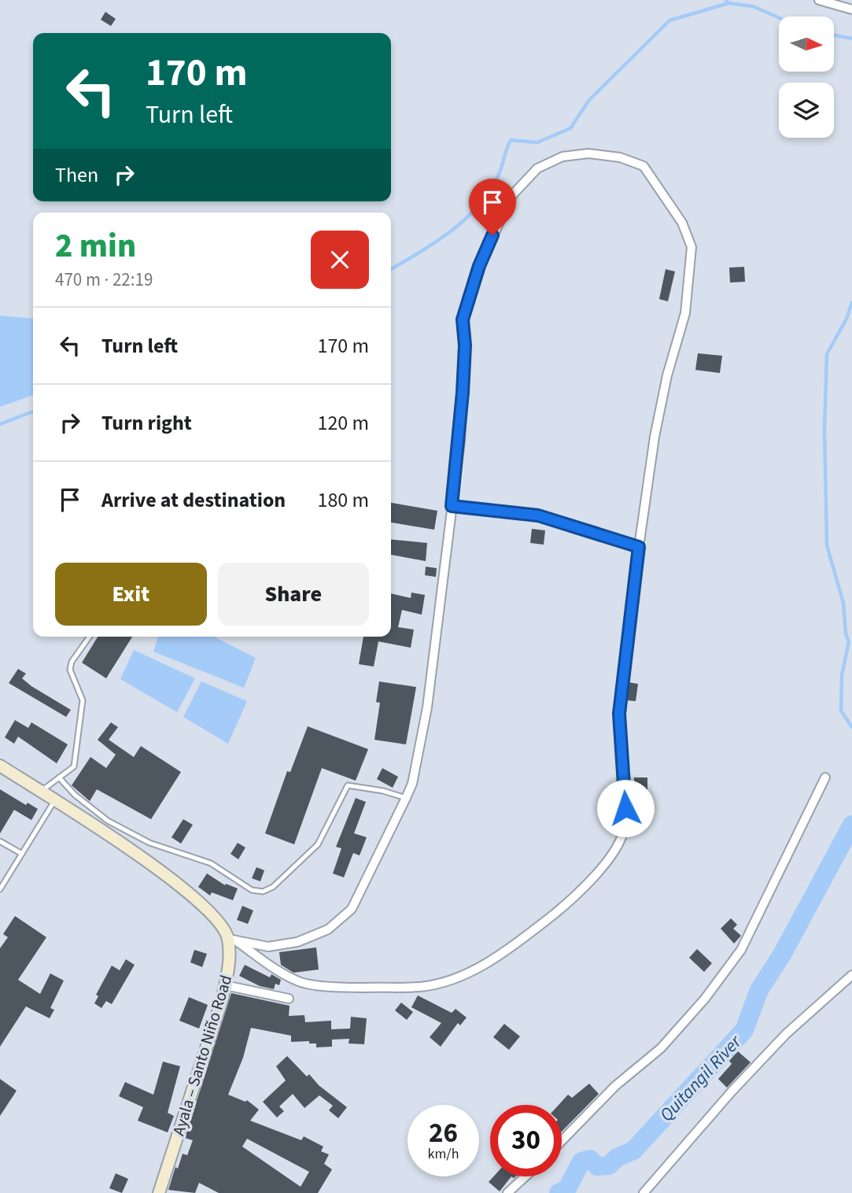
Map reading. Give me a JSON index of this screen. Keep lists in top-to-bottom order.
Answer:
{
  "streets": {
    "street": ["Ayala – Santo Niño Road"]
  },
  "water": ["Quitangil River"],
  "north": "right",
  "page": {
    "turn": ["170 m", "Turn left"],
    "then": "Then",
    "heading": ["2 min", "470 m · 22:19"],
    "list": [
      {
        "name": "Turn left",
        "value": "170 m"
      },
      {
        "name": "Turn right",
        "value": "120 m"
      },
      {
        "name": "Arrive at destination",
        "value": "180 m"
      }
    ],
    "buttons": ["Exit", "Share"],
    "speed": "26 km/h",
    "limit": "30"
  }
}
